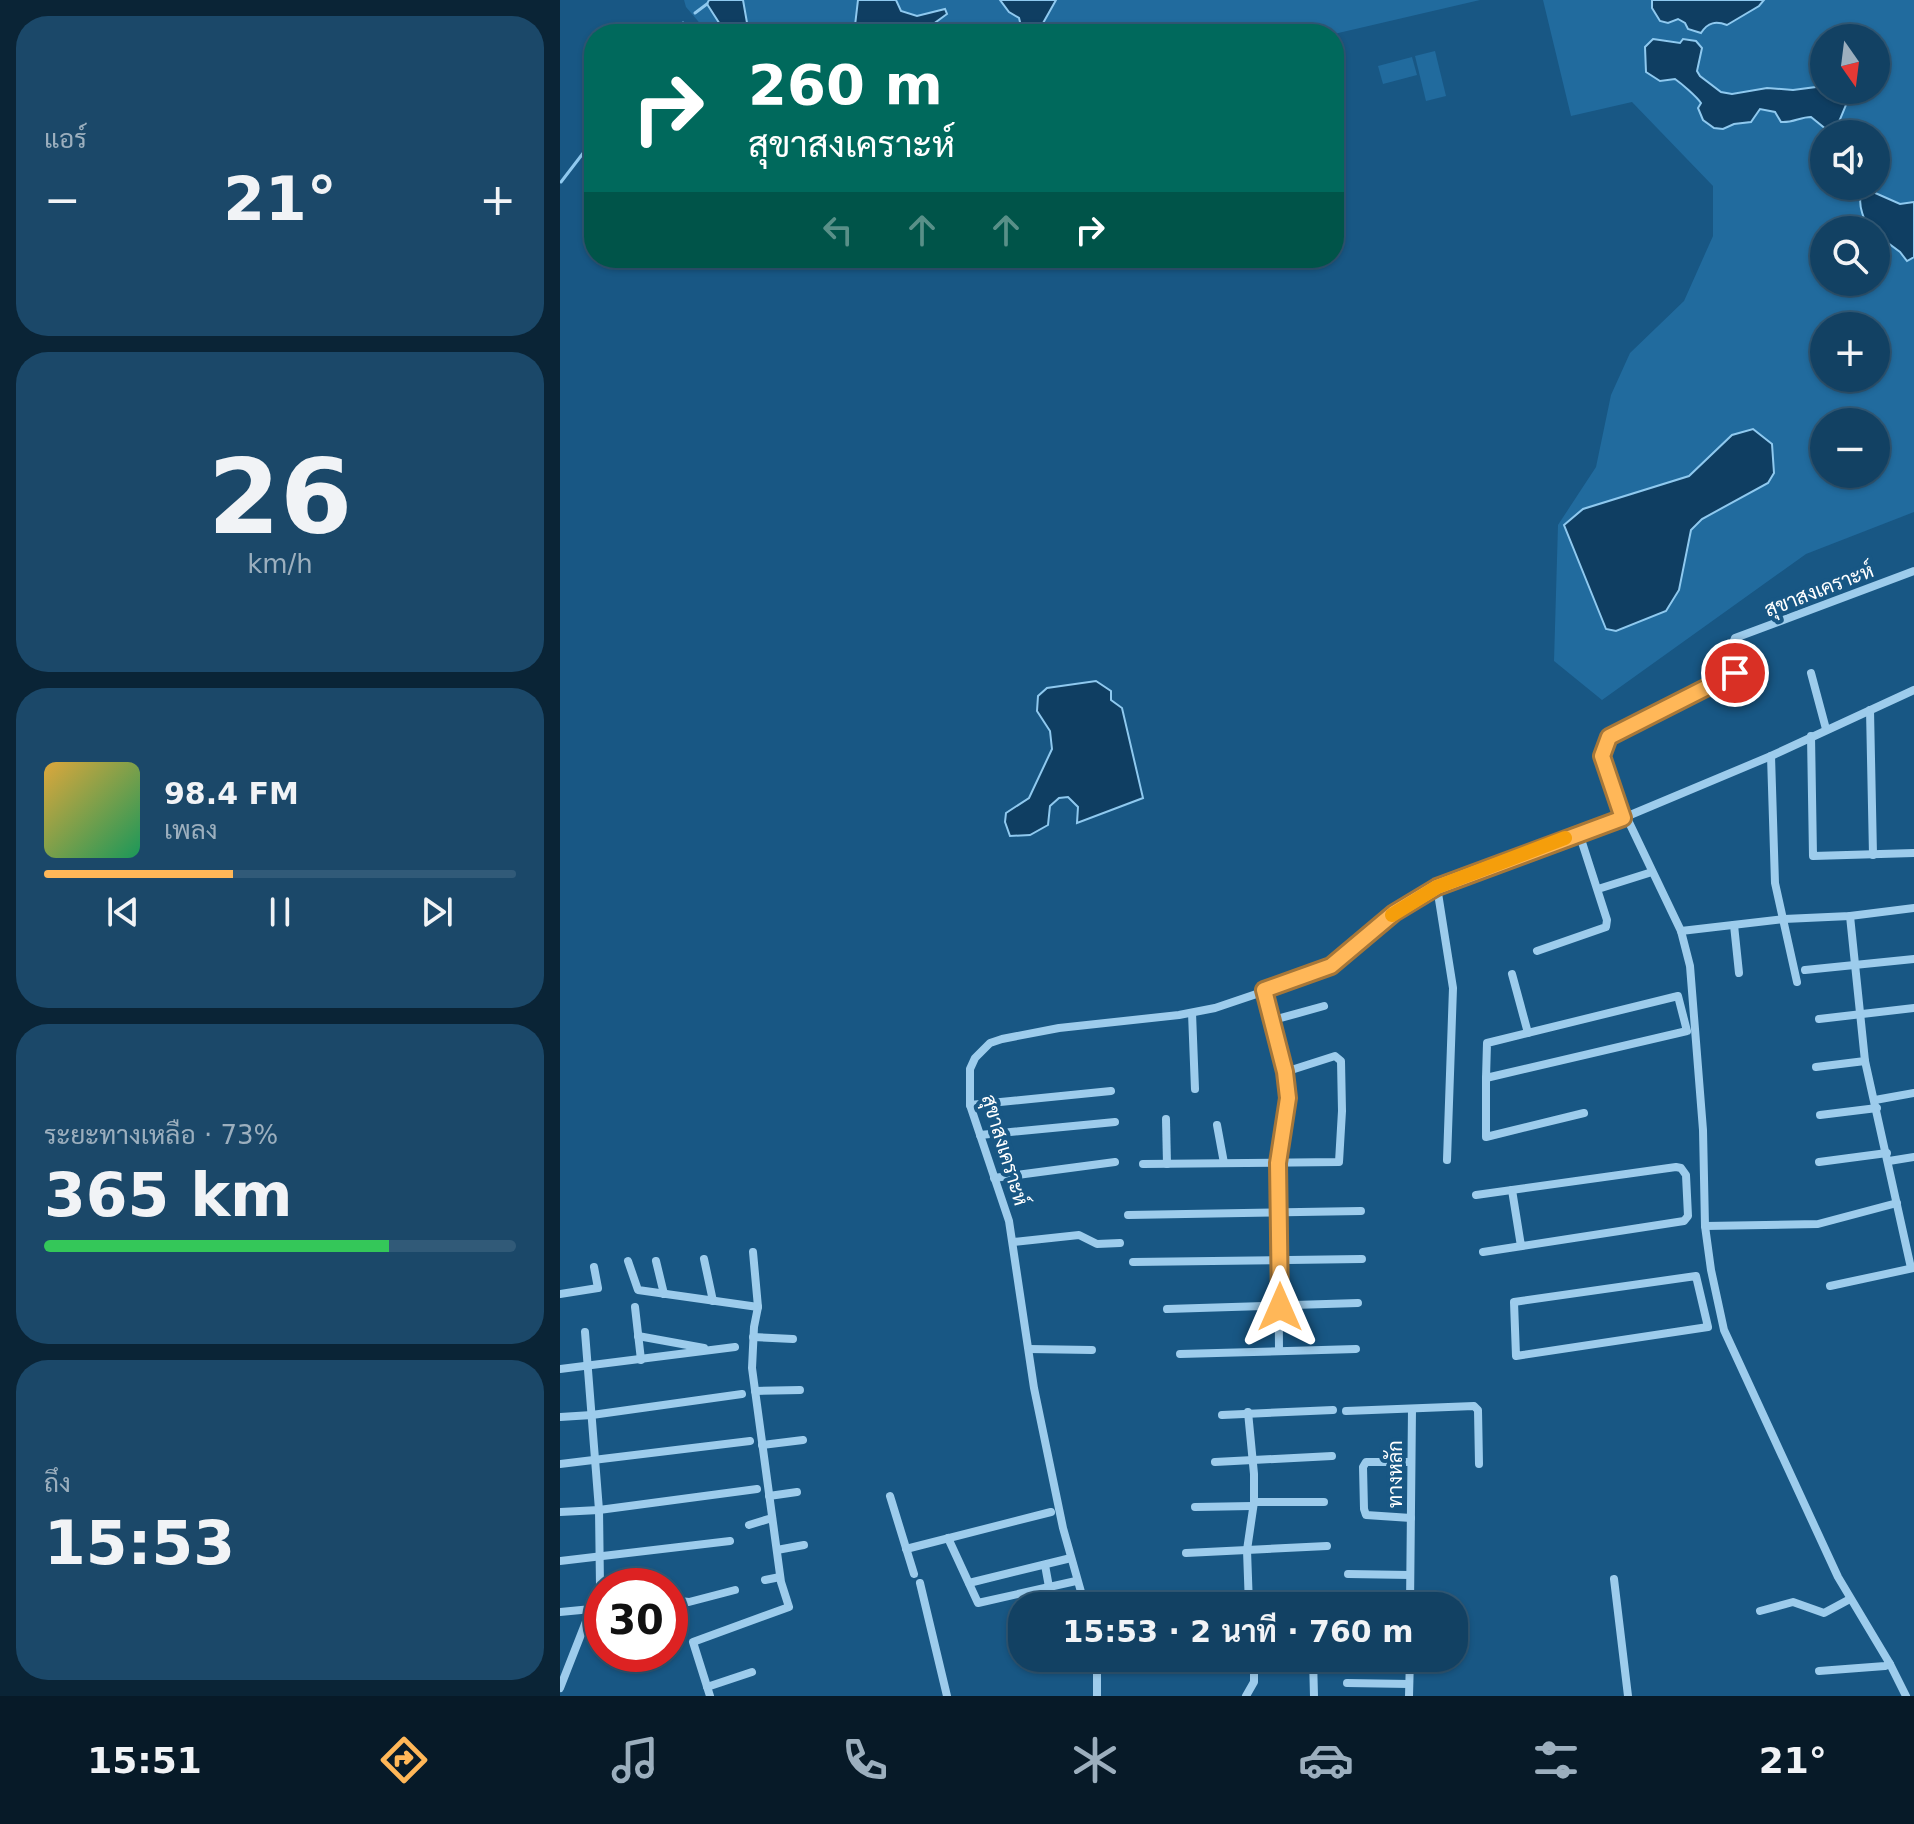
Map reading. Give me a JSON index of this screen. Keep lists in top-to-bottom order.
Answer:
{
  "streets": {
    "street": ["สุขาสงเคราะห์", "ทางหลัก"]
  },
  "north": "bottom",
  "page": {
    "tile": [
      "แอร์",
      ["26", "km/h"],
      ["ระยะทางเหลือ · 73%", "365 km"],
      ["ถึง", "15:53"]
    ],
    "map_buttons": ["+", "−"],
    "turn": ["260 m", "สุขาสงเคราะห์"],
    "heat": ["−", "21°", "+"],
    "song": ["98.4 FM", "เพลง"],
    "limit": "30",
    "trip": "15:53 · 2 นาที · 760 m",
    "tabs": ["15:51", "21°"]
  }
}
